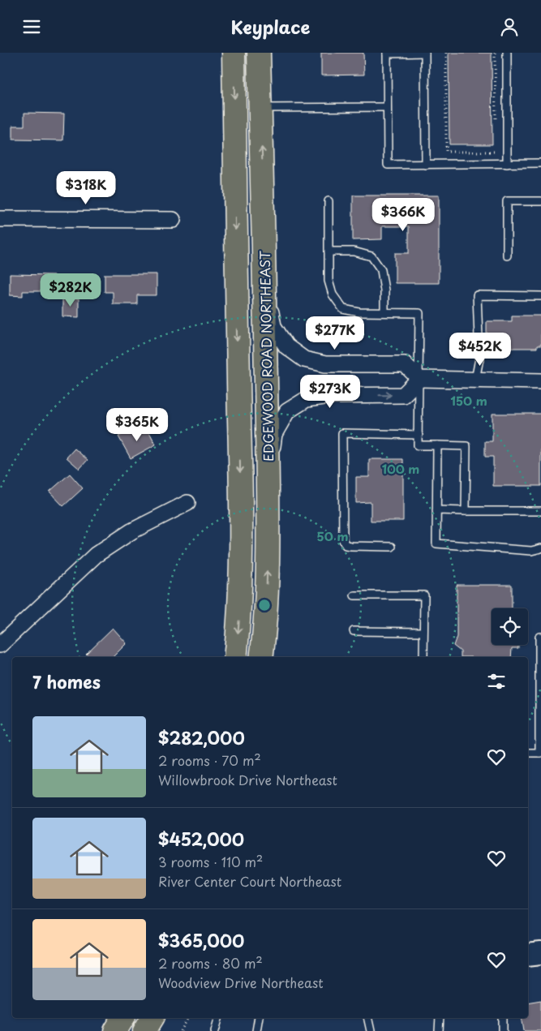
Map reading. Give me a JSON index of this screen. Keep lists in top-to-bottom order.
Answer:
{
  "streets": {
    "main road": ["EDGEWOOD ROAD NORTHEAST"]
  },
  "page": {
    "header": "Keyplace",
    "price": [
      "$318K",
      "$366K",
      "$282K",
      "$277K",
      "$452K",
      "$273K",
      "$365K"
    ],
    "heading": "7 homes",
    "list": [
      {
        "name": "$282,000",
        "note": "2 rooms · 70 m² · Willowbrook Drive Northeast"
      },
      {
        "name": "$452,000",
        "note": "3 rooms · 110 m² · River Center Court Northeast"
      },
      {
        "name": "$365,000",
        "note": "2 rooms · 80 m² · Woodview Drive Northeast"
      }
    ]
  },
  "rings": ["150 m", "100 m", "50 m"]
}
